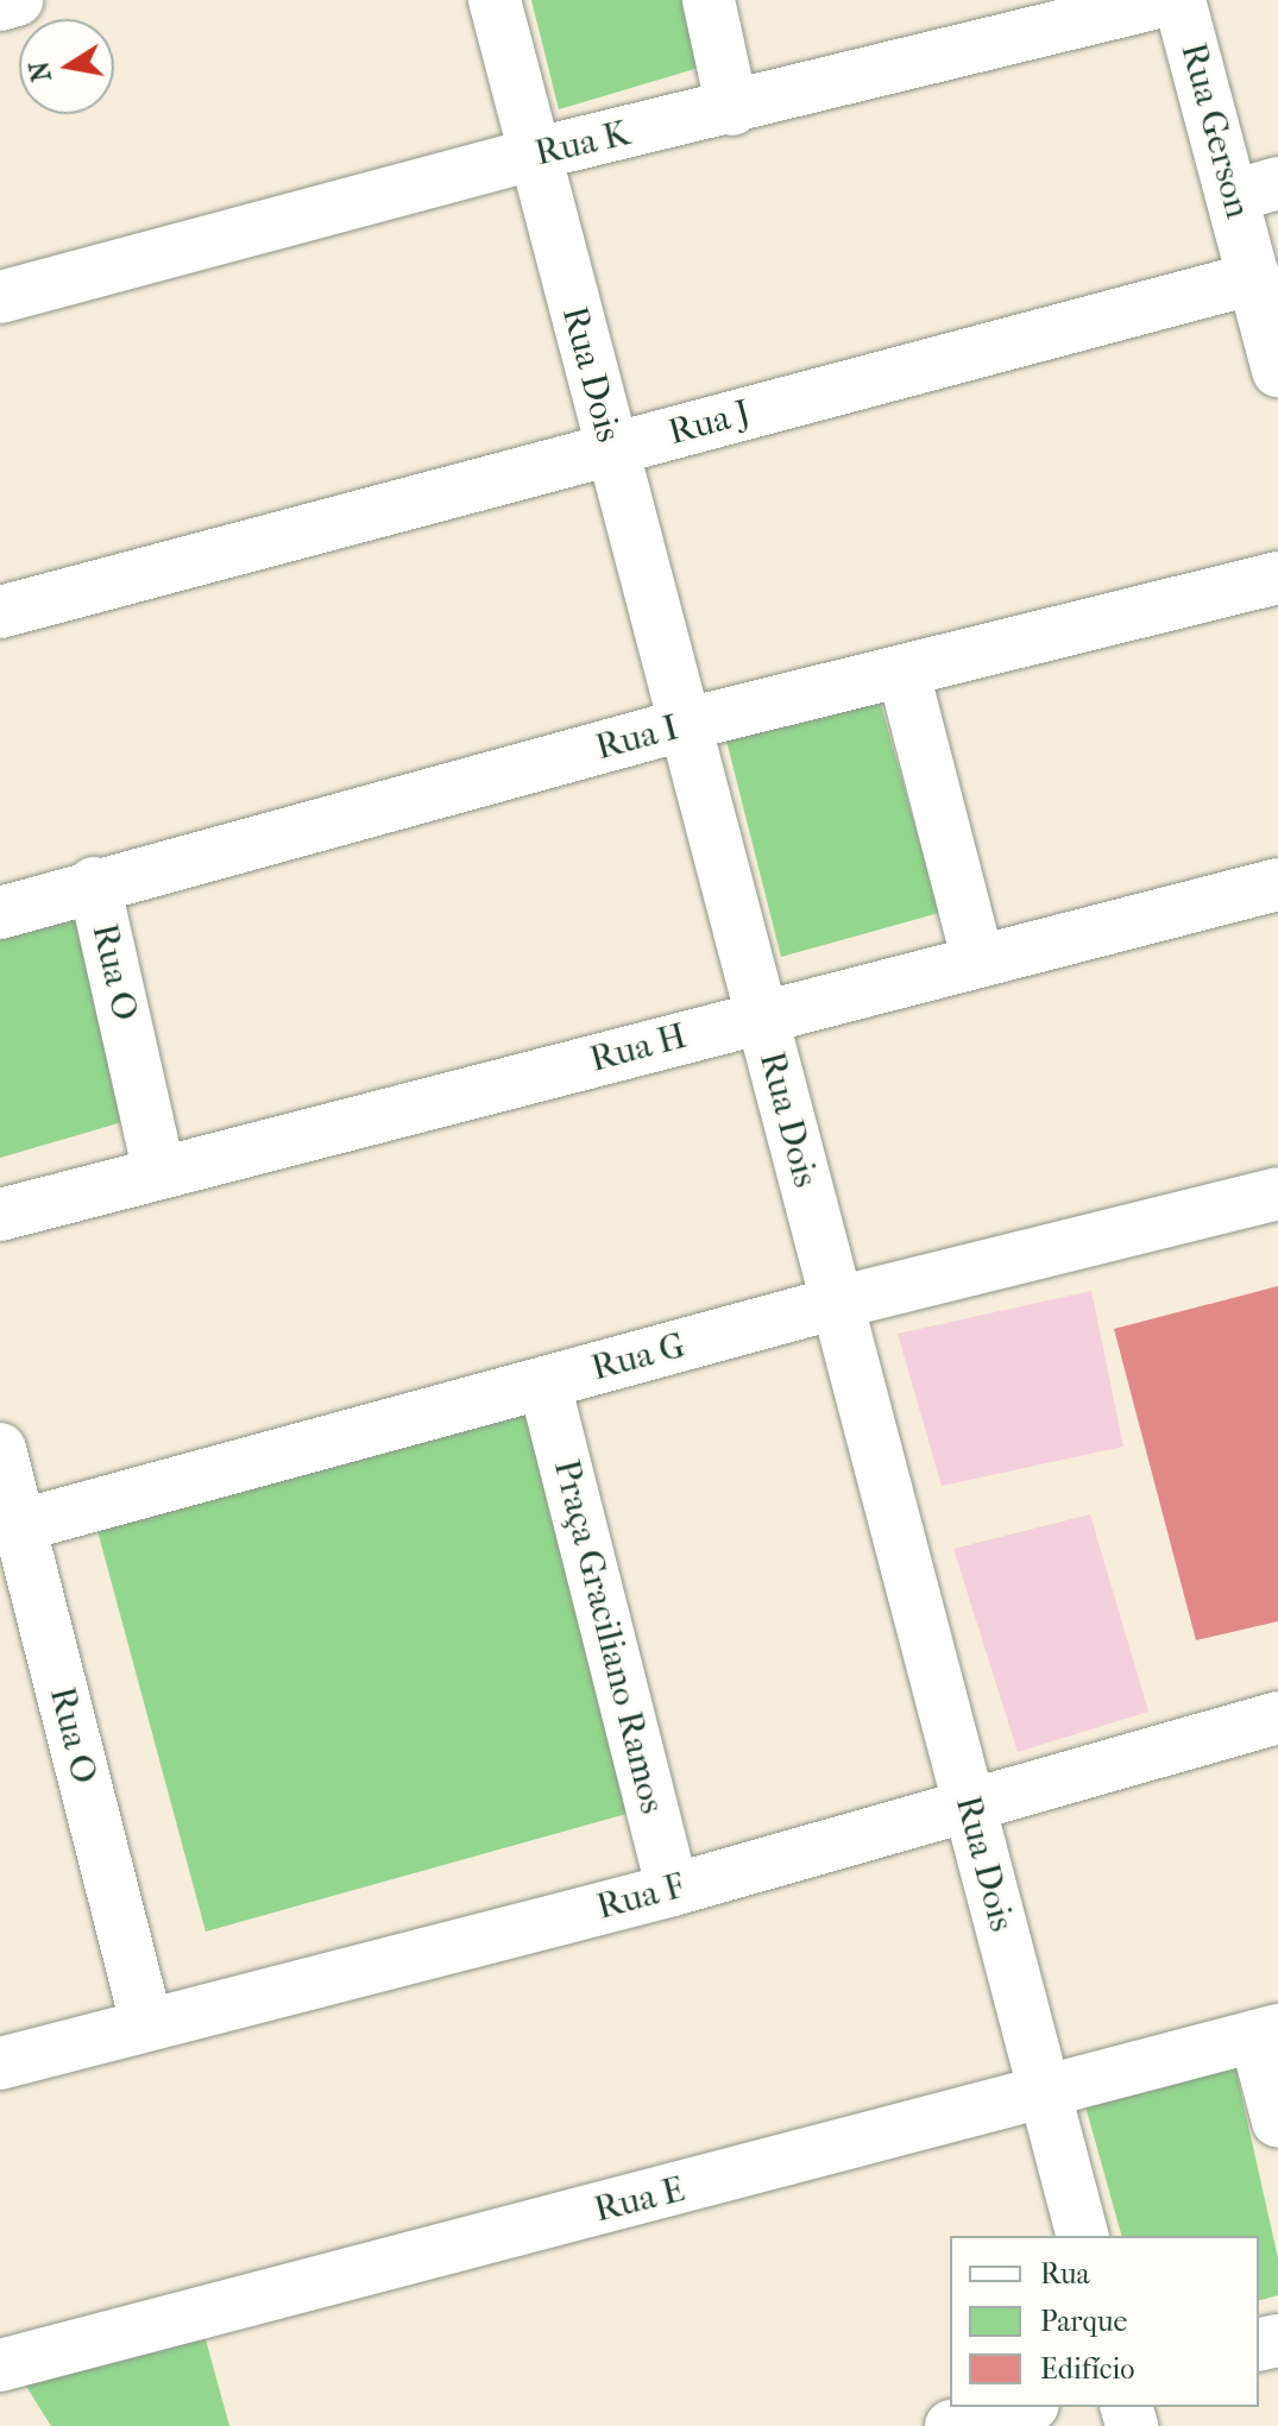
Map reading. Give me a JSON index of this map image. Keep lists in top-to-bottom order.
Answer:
{
  "streets": {
    "street": [
      "Rua Gerson",
      "Rua K",
      "Rua Dois",
      "Rua J",
      "Rua I",
      "Rua O",
      "Rua H",
      "Rua G",
      "Praça Graciliano Ramos",
      "Rua F",
      "Rua E"
    ]
  },
  "crossings": [
    ["Rua Gerson", "Rua J"],
    ["Rua K", "Rua Dois"],
    ["Rua Dois", "Rua J"],
    ["Rua Dois", "Rua I"],
    ["Rua Dois", "Rua H"],
    ["Rua Dois", "Rua G"],
    ["Rua Dois", "Rua F"],
    ["Rua Dois", "Rua E"],
    ["Rua I", "Rua O"],
    ["Rua O", "Rua H"],
    ["Rua O", "Rua G"],
    ["Rua O", "Rua F"],
    ["Rua G", "Praça Graciliano Ramos"],
    ["Praça Graciliano Ramos", "Rua F"]
  ],
  "legend": ["Rua", "Parque", "Edifício"],
  "north": "left"
}
